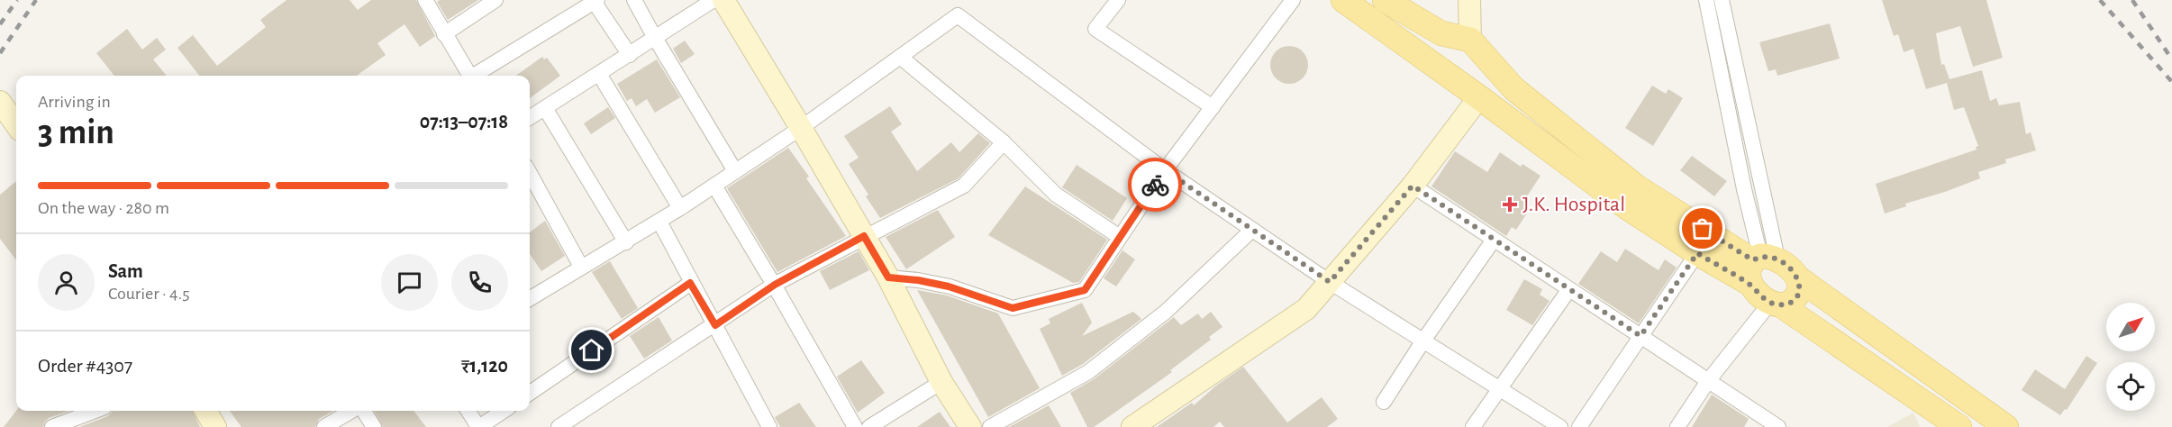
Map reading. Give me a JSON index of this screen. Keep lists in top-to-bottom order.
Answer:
{
  "places": {
    "health": ["J.K. Hospital"]
  },
  "north": "top right",
  "page": {
    "heading": ["3 min", "Arriving in", "07:13–07:18"],
    "panel": [
      "Sam",
      "Courier · 4.5",
      "Order #4307",
      "₹1,120"
    ],
    "bar": "On the way · 280 m"
  }
}
